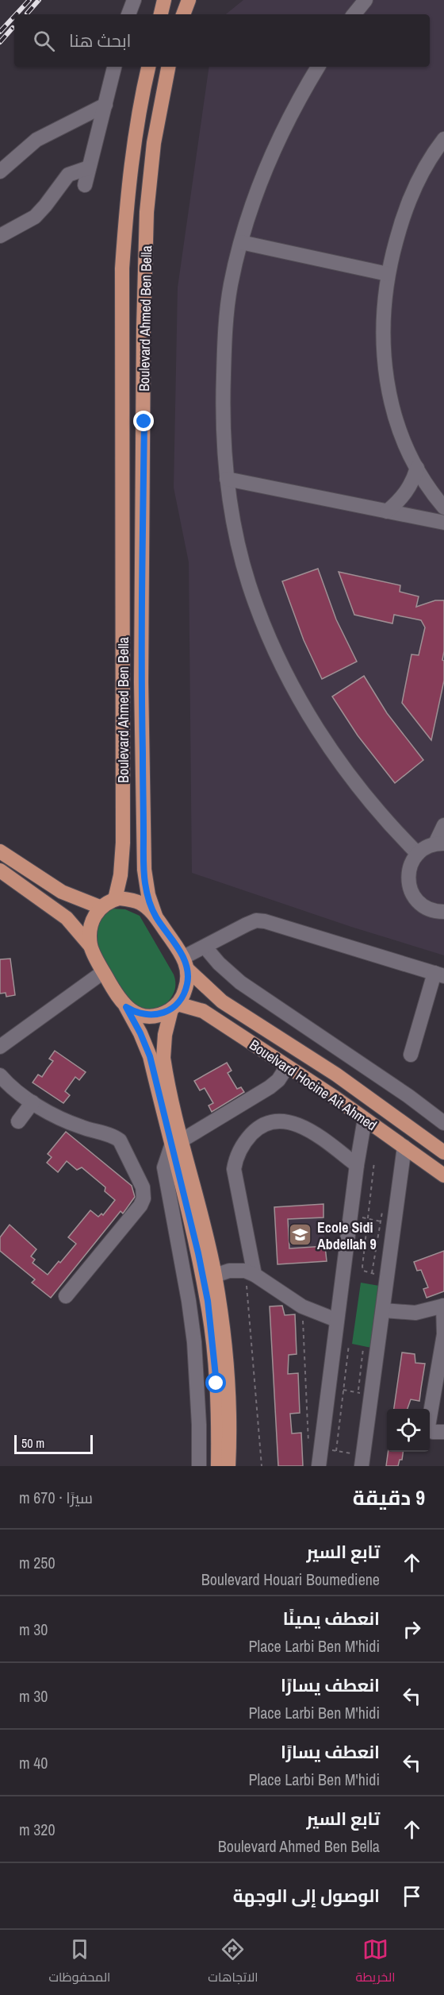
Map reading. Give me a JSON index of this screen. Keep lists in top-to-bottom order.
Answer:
{
  "streets": {
    "main road": ["Boulevard Ahmed Ben Bella", "Bouelvard Hocine Ait Ahmed"]
  },
  "crossings": [
    ["Boulevard Ahmed Ben Bella", "Bouelvard Hocine Ait Ahmed"]
  ],
  "places": {
    "school or university": ["Ecole Sidi Abdellah 9"]
  },
  "scale_bar": "50 m",
  "page": {
    "search": "ابحث هنا",
    "scale": "50 m",
    "heading": ["9 دقيقة", "سيرًا · 670 m"],
    "list": [
      ["تابع السير", "Boulevard Houari Boumediene", "250 m"],
      ["انعطف يمينًا", "Place Larbi Ben M'hidi", "30 m"],
      ["انعطف يسارًا", "Place Larbi Ben M'hidi", "30 m"],
      ["انعطف يسارًا", "Place Larbi Ben M'hidi", "40 m"],
      ["تابع السير", "Boulevard Ahmed Ben Bella", "320 m"],
      "الوصول إلى الوجهة"
    ],
    "nav": ["الخريطة", "الاتجاهات", "المحفوظات"]
  }
}
